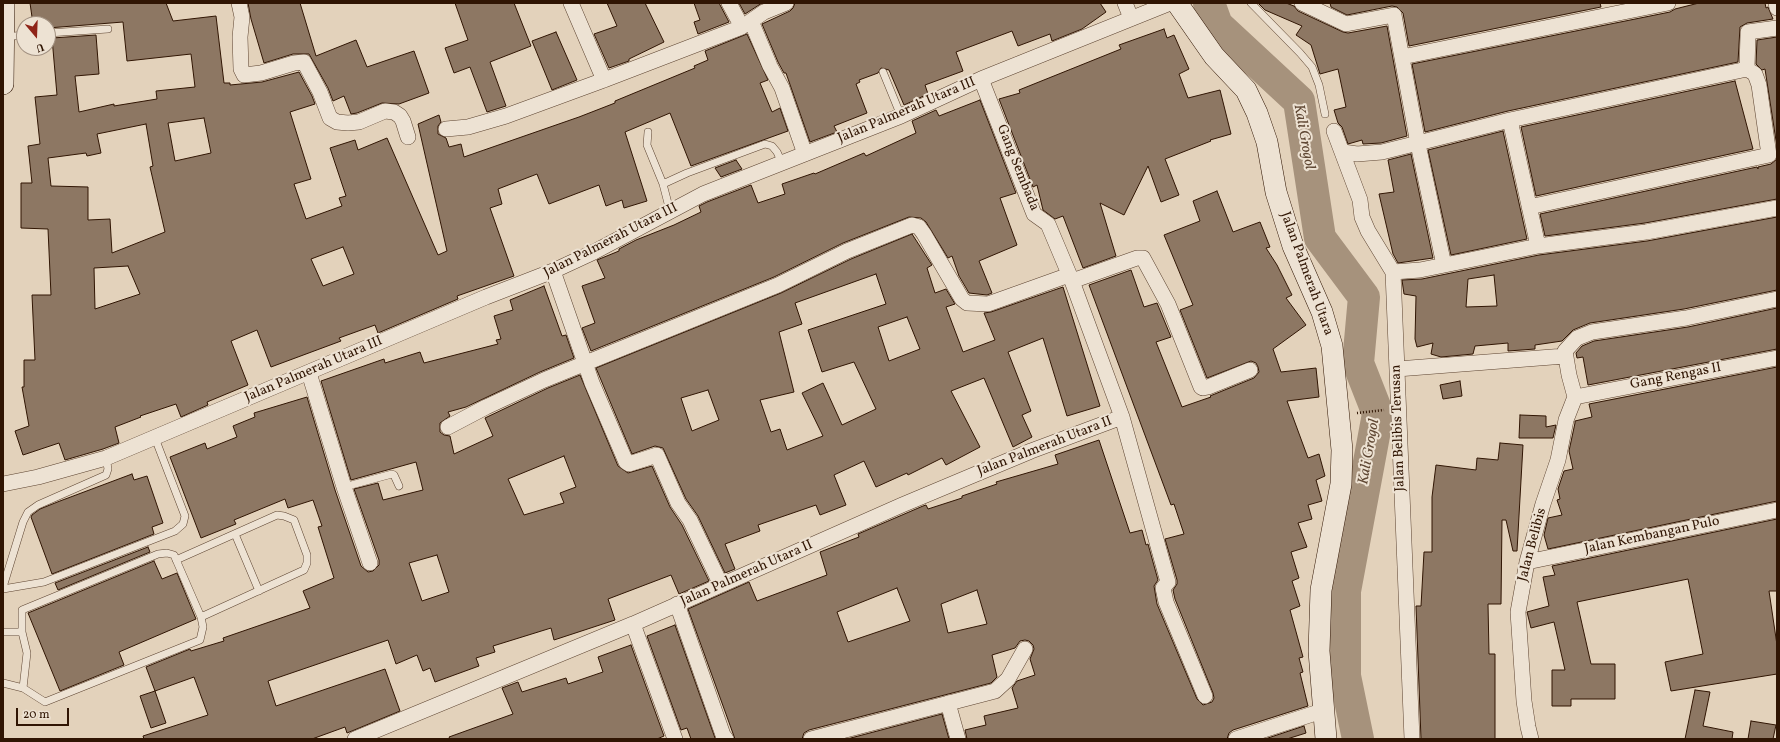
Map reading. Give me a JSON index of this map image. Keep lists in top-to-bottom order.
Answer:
{
  "streets": {
    "street": [
      "Jalan Palmerah Utara III",
      "Gang Sembada",
      "Jalan Palmerah Utara",
      "Gang Rengas II",
      "Jalan Belibis Terusan",
      "Jalan Palmerah Utara II",
      "Jalan Kembangan Pulo",
      "Jalan Belibis"
    ]
  },
  "crossings": [
    ["Jalan Palmerah Utara III", "Gang Sembada"],
    ["Gang Sembada", "Jalan Palmerah Utara II"],
    ["Gang Rengas II", "Jalan Belibis"],
    ["Jalan Kembangan Pulo", "Jalan Belibis"]
  ],
  "water": ["Kali Grogol"],
  "scale_bar": "20 m",
  "north": "bottom"
}
